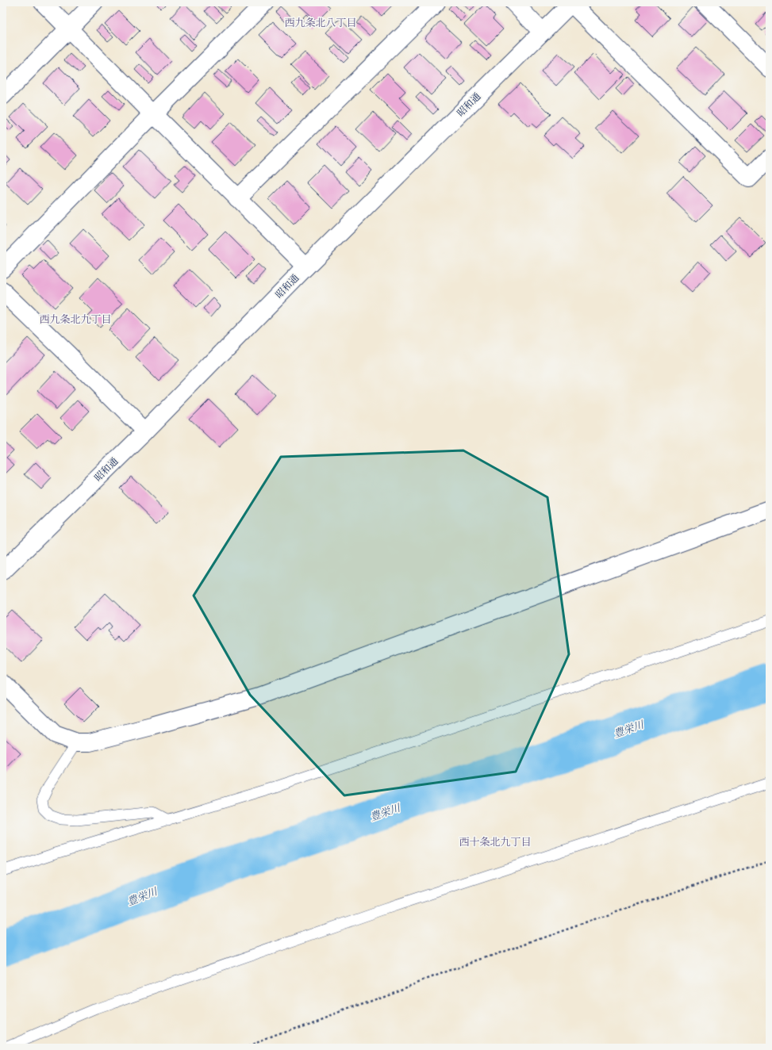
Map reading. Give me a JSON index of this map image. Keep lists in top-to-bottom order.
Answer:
{
  "streets": {
    "street": ["昭和通"]
  },
  "districts": ["西九条北八丁目", "西九条北九丁目", "西十条北九丁目"],
  "water": ["豊栄川"]
}
